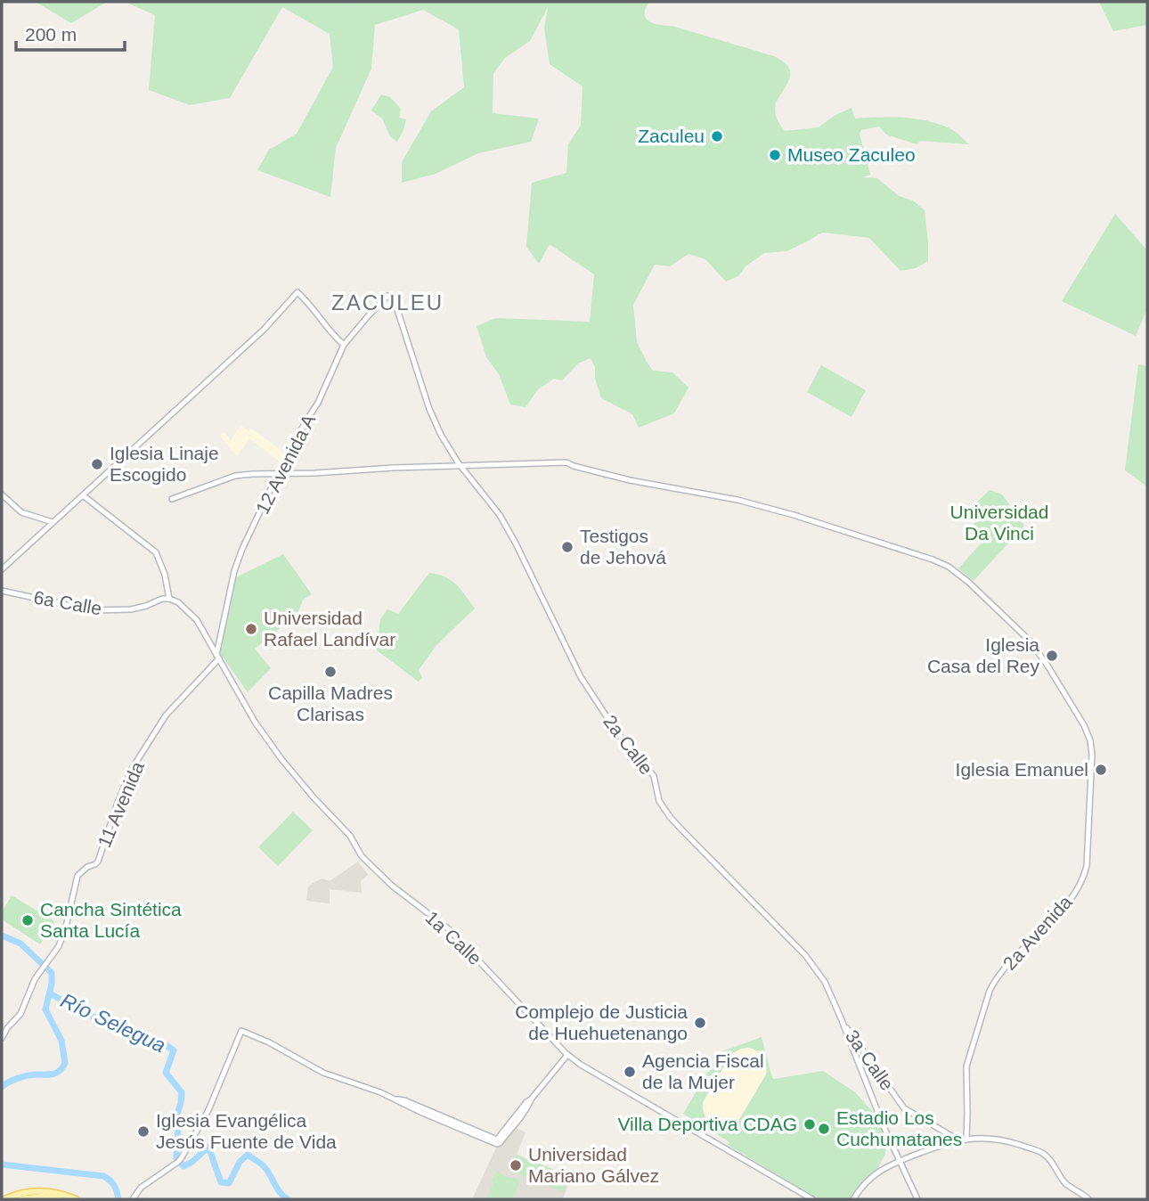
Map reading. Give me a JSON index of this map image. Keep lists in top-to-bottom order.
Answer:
{
  "streets": {
    "street": [
      "12 Avenida A",
      "6a Calle",
      "2a Calle",
      "11 Avenida",
      "2a Avenida",
      "1a Calle",
      "3a Calle"
    ]
  },
  "crossings": [
    ["12 Avenida A", "2a Calle"],
    ["12 Avenida A", "11 Avenida"],
    ["12 Avenida A", "2a Avenida"],
    ["12 Avenida A", "1a Calle"],
    ["6a Calle", "1a Calle"],
    ["2a Calle", "2a Avenida"],
    ["2a Calle", "3a Calle"],
    ["11 Avenida", "1a Calle"]
  ],
  "districts": ["ZACULEU"],
  "water": ["Río Selegua"],
  "parks": ["Universidad Da Vinci"],
  "places": [
    "Zaculeu",
    "Museo Zaculeo",
    "Iglesia Linaje Escogido",
    "Testigos de Jehová",
    "Universidad Rafael Landívar",
    "Iglesia Casa del Rey",
    "Capilla Madres Clarisas",
    "Iglesia Emanuel",
    "Cancha Sintética Santa Lucía",
    "Complejo de Justicia de Huehuetenango",
    "Agencia Fiscal de la Mujer",
    "Villa Deportiva CDAG",
    "Estadio Los Cuchumatanes",
    "Iglesia Evangélica Jesús Fuente de Vida",
    "Universidad Mariano Gálvez"
  ],
  "scale_bar": "200 m"
}
